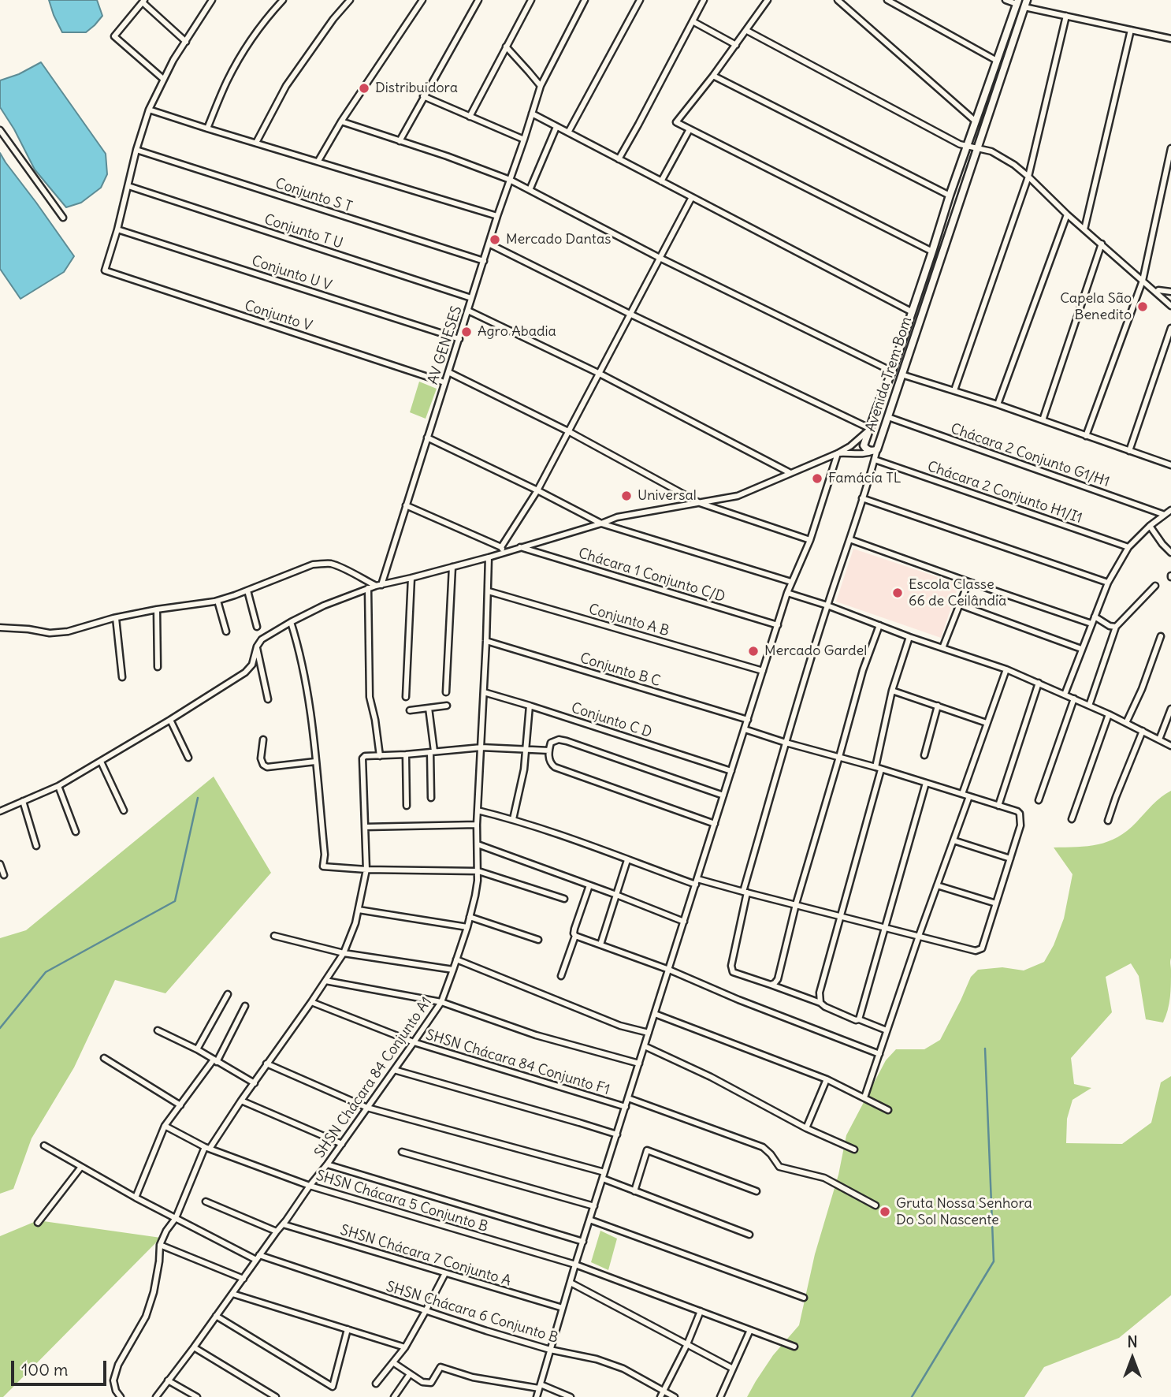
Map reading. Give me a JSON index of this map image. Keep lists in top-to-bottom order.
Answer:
{
  "streets": {
    "street": [
      "Conjunto S T",
      "Conjunto T U",
      "Conjunto U V",
      "Conjunto V",
      "AV GENESES",
      "Avenida Trem Bom",
      "Chácara 2 Conjunto G1/H1",
      "Chácara 2 Conjunto H1/I1",
      "Chácara 1 Conjunto C/D",
      "Conjunto A B",
      "Conjunto B C",
      "Conjunto C D",
      "SHSN Chácara 84 Conjunto F1",
      "SHSN Chácara 84 Conjunto A1",
      "SHSN Chácara 5 Conjunto B",
      "SHSN Chácara 7 Conjunto A",
      "SHSN Chácara 6 Conjunto B"
    ]
  },
  "crossings": [
    ["Conjunto S T", "AV GENESES"],
    ["Conjunto T U", "AV GENESES"],
    ["Conjunto U V", "Conjunto V"],
    ["Conjunto U V", "AV GENESES"],
    ["Conjunto V", "AV GENESES"],
    ["Avenida Trem Bom", "Chácara 2 Conjunto G1/H1"],
    ["Conjunto A B", "SHSN Chácara 84 Conjunto A1"],
    ["Conjunto B C", "SHSN Chácara 84 Conjunto A1"],
    ["Conjunto C D", "SHSN Chácara 84 Conjunto A1"],
    ["SHSN Chácara 84 Conjunto F1", "SHSN Chácara 84 Conjunto A1"],
    ["SHSN Chácara 84 Conjunto A1", "SHSN Chácara 5 Conjunto B"],
    ["SHSN Chácara 84 Conjunto A1", "SHSN Chácara 7 Conjunto A"],
    ["SHSN Chácara 84 Conjunto A1", "SHSN Chácara 6 Conjunto B"]
  ],
  "places": [
    "Distribuidora",
    "Mercado Dantas",
    "Capela São Benedito",
    "Agro Abadia",
    "Famácia TL",
    "Universal",
    "Escola Classe 66 de Ceilândia",
    "Mercado Gardel",
    "Gruta Nossa Senhora Do Sol Nascente"
  ],
  "scale_bar": "100 m",
  "north": "top"
}
